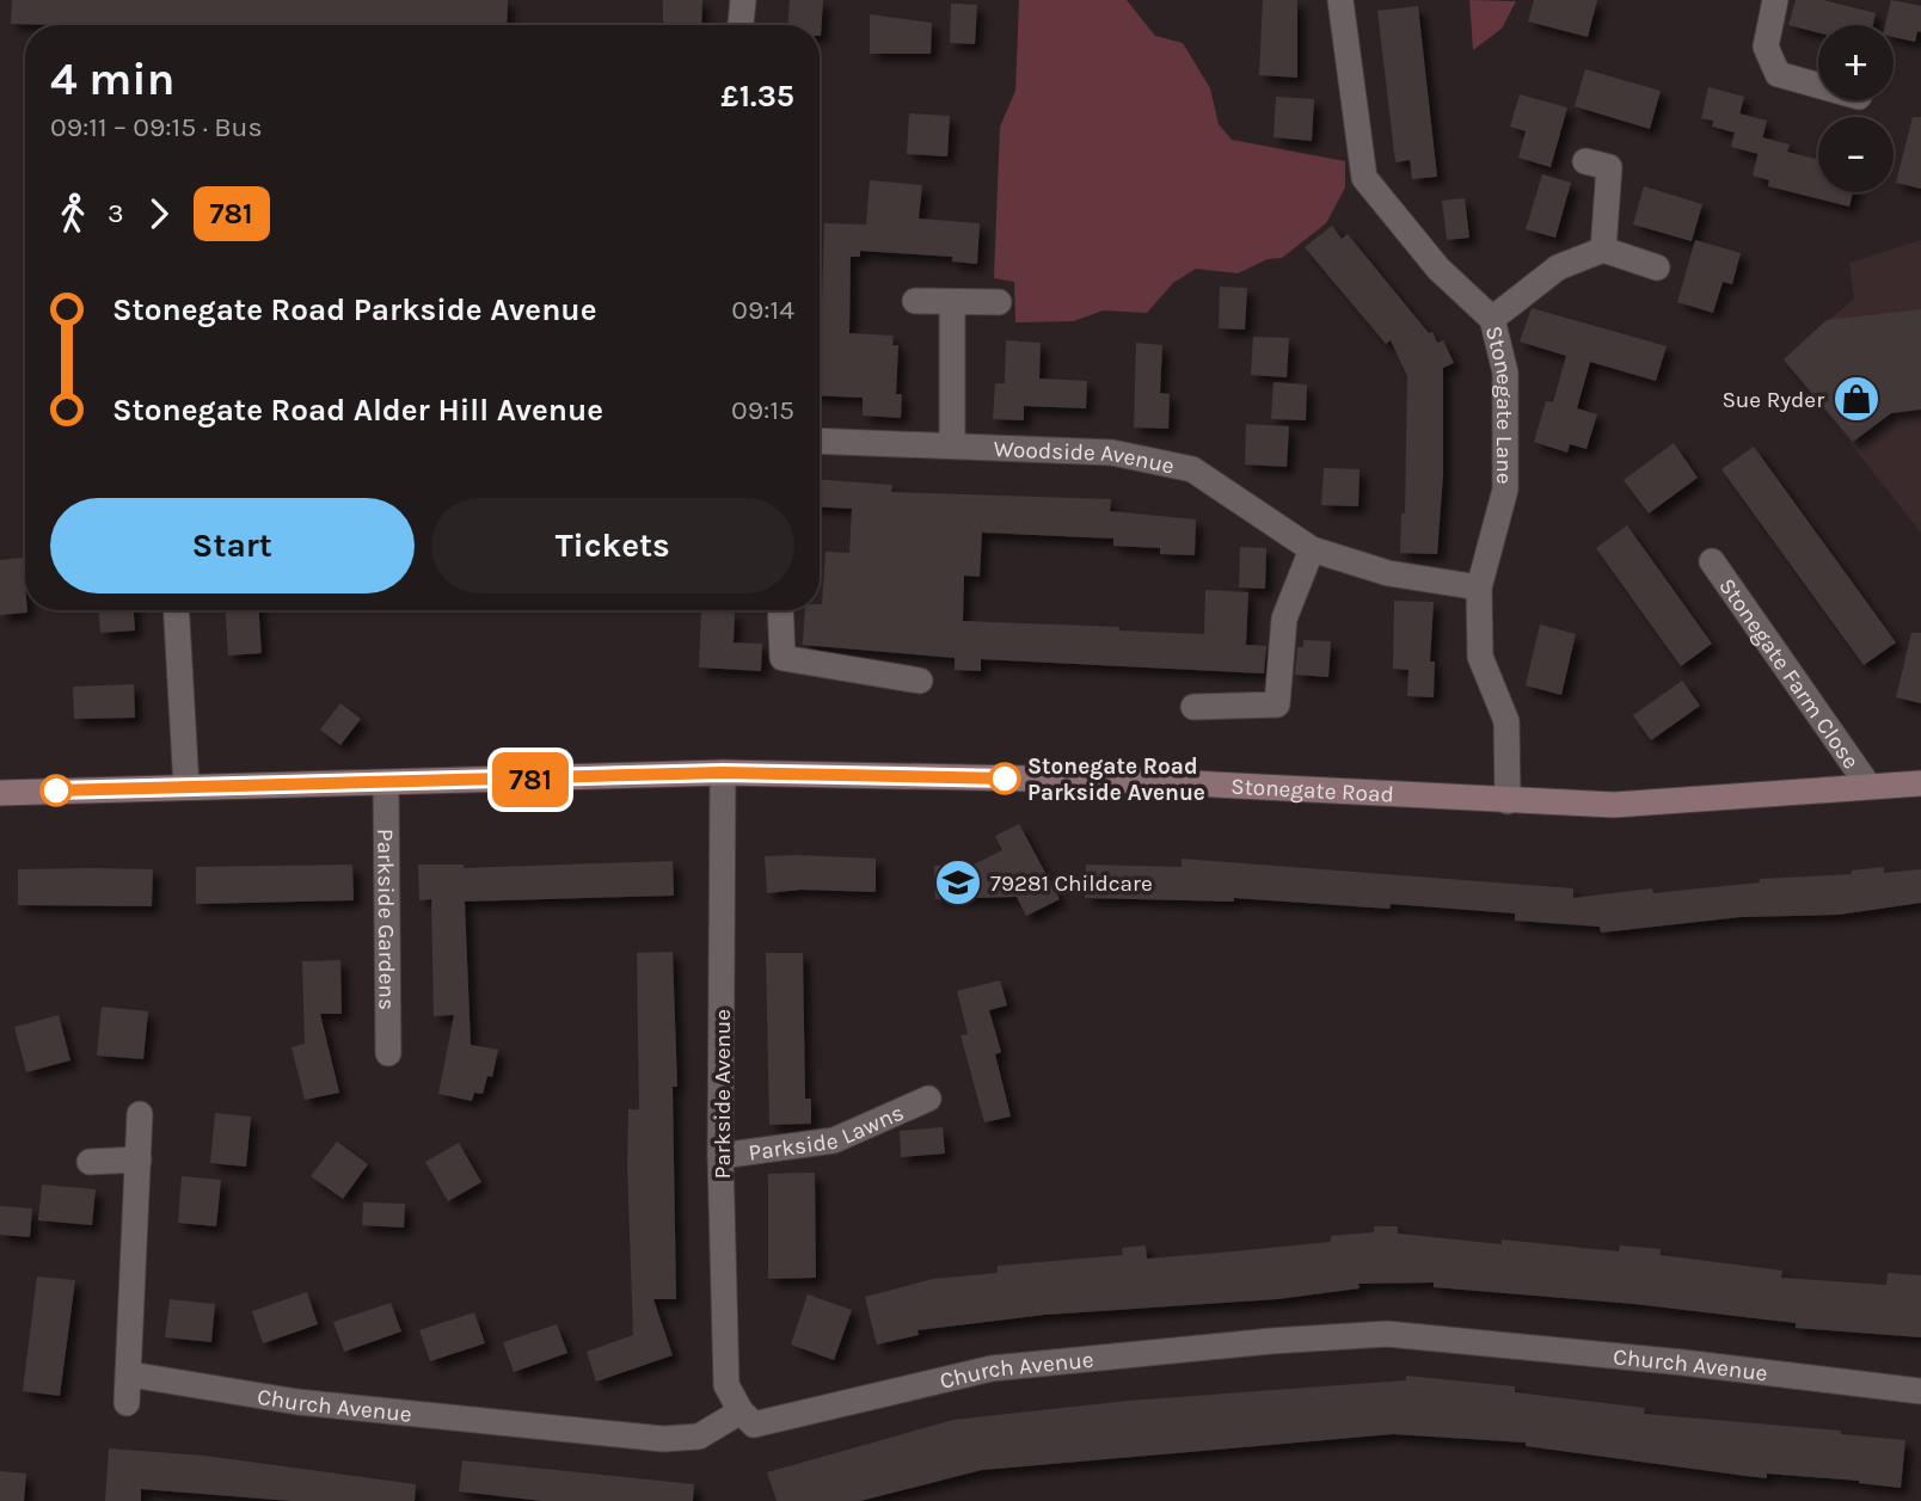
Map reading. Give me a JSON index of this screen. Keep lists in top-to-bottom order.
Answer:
{
  "streets": {
    "main road": ["Stonegate Road"],
    "street": [
      "Stonegate Lane",
      "Woodside Avenue",
      "Stonegate Farm Close",
      "Parkside Gardens",
      "Parkside Avenue",
      "Parkside Lawns",
      "Church Avenue"
    ]
  },
  "crossings": [
    ["Stonegate Lane", "Woodside Avenue"],
    ["Stonegate Lane", "Stonegate Road"],
    ["Stonegate Farm Close", "Stonegate Road"],
    ["Stonegate Road", "Parkside Gardens"],
    ["Stonegate Road", "Parkside Avenue"],
    ["Parkside Avenue", "Parkside Lawns"],
    ["Parkside Avenue", "Church Avenue"]
  ],
  "places": {
    "shop": ["Sue Ryder"],
    "other": ["Stonegate Road Parkside Avenue"],
    "school or university": ["79281 Childcare"]
  },
  "lines": ["bus line 781"],
  "page": {
    "on_map": "781",
    "map_buttons": ["+", "−"],
    "heading": ["4 min", "09:11 – 09:15 · Bus", "£1.35"],
    "legs": ["3", "781"],
    "list": [
      {
        "name": "Stonegate Road Parkside Avenue",
        "value": "09:14"
      },
      {
        "name": "Stonegate Road Alder Hill Avenue",
        "value": "09:15"
      }
    ],
    "buttons": ["Start", "Tickets"]
  }
}
